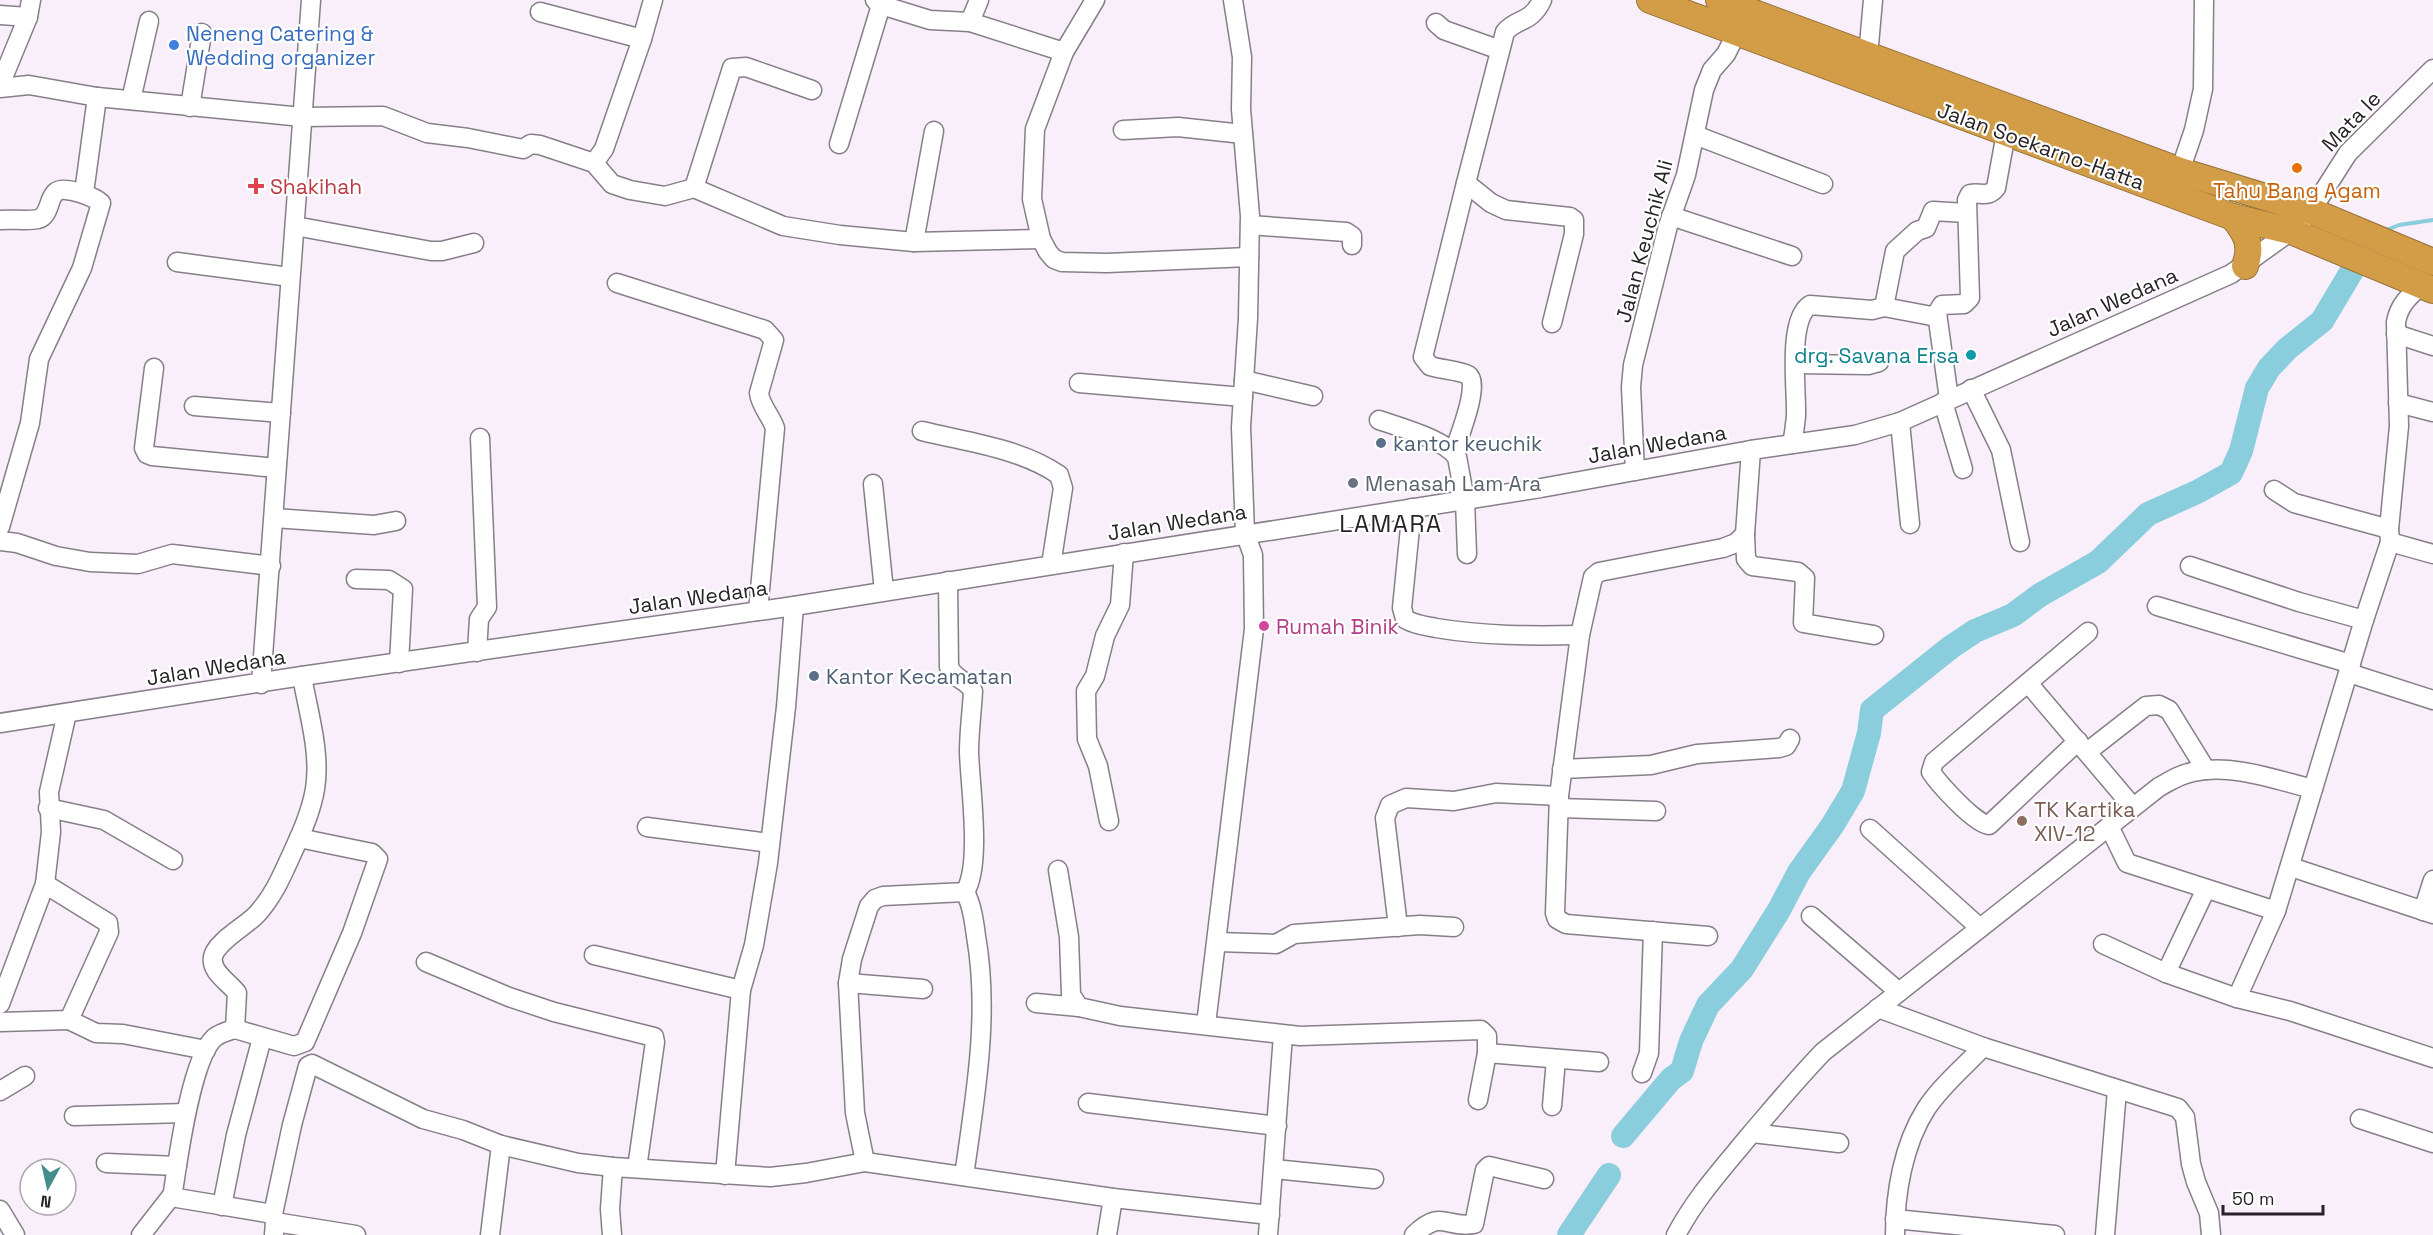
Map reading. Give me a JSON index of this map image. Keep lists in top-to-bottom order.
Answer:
{
  "streets": {
    "highway": ["Jalan Soekarno-Hatta"],
    "street": ["Mata Ie", "Jalan Keuchik Ali", "Jalan Wedana"]
  },
  "crossings": [
    ["Mata Ie", "Jalan Soekarno-Hatta"],
    ["Mata Ie", "Jalan Wedana"],
    ["Jalan Soekarno-Hatta", "Jalan Keuchik Ali"],
    ["Jalan Soekarno-Hatta", "Jalan Wedana"],
    ["Jalan Keuchik Ali", "Jalan Wedana"]
  ],
  "districts": ["LAMARA"],
  "places": {
    "other": [
      "Neneng Catering & Wedding organizer",
      "Tahu Bang Agam",
      "drg. Savana Ersa",
      "kantor keuchik",
      "Menasah Lam Ara",
      "Rumah Binik",
      "Kantor Kecamatan",
      "TK Kartika XIV-12"
    ],
    "health": ["Shakihah"]
  },
  "scale_bar": "50 m",
  "north": "bottom"
}
